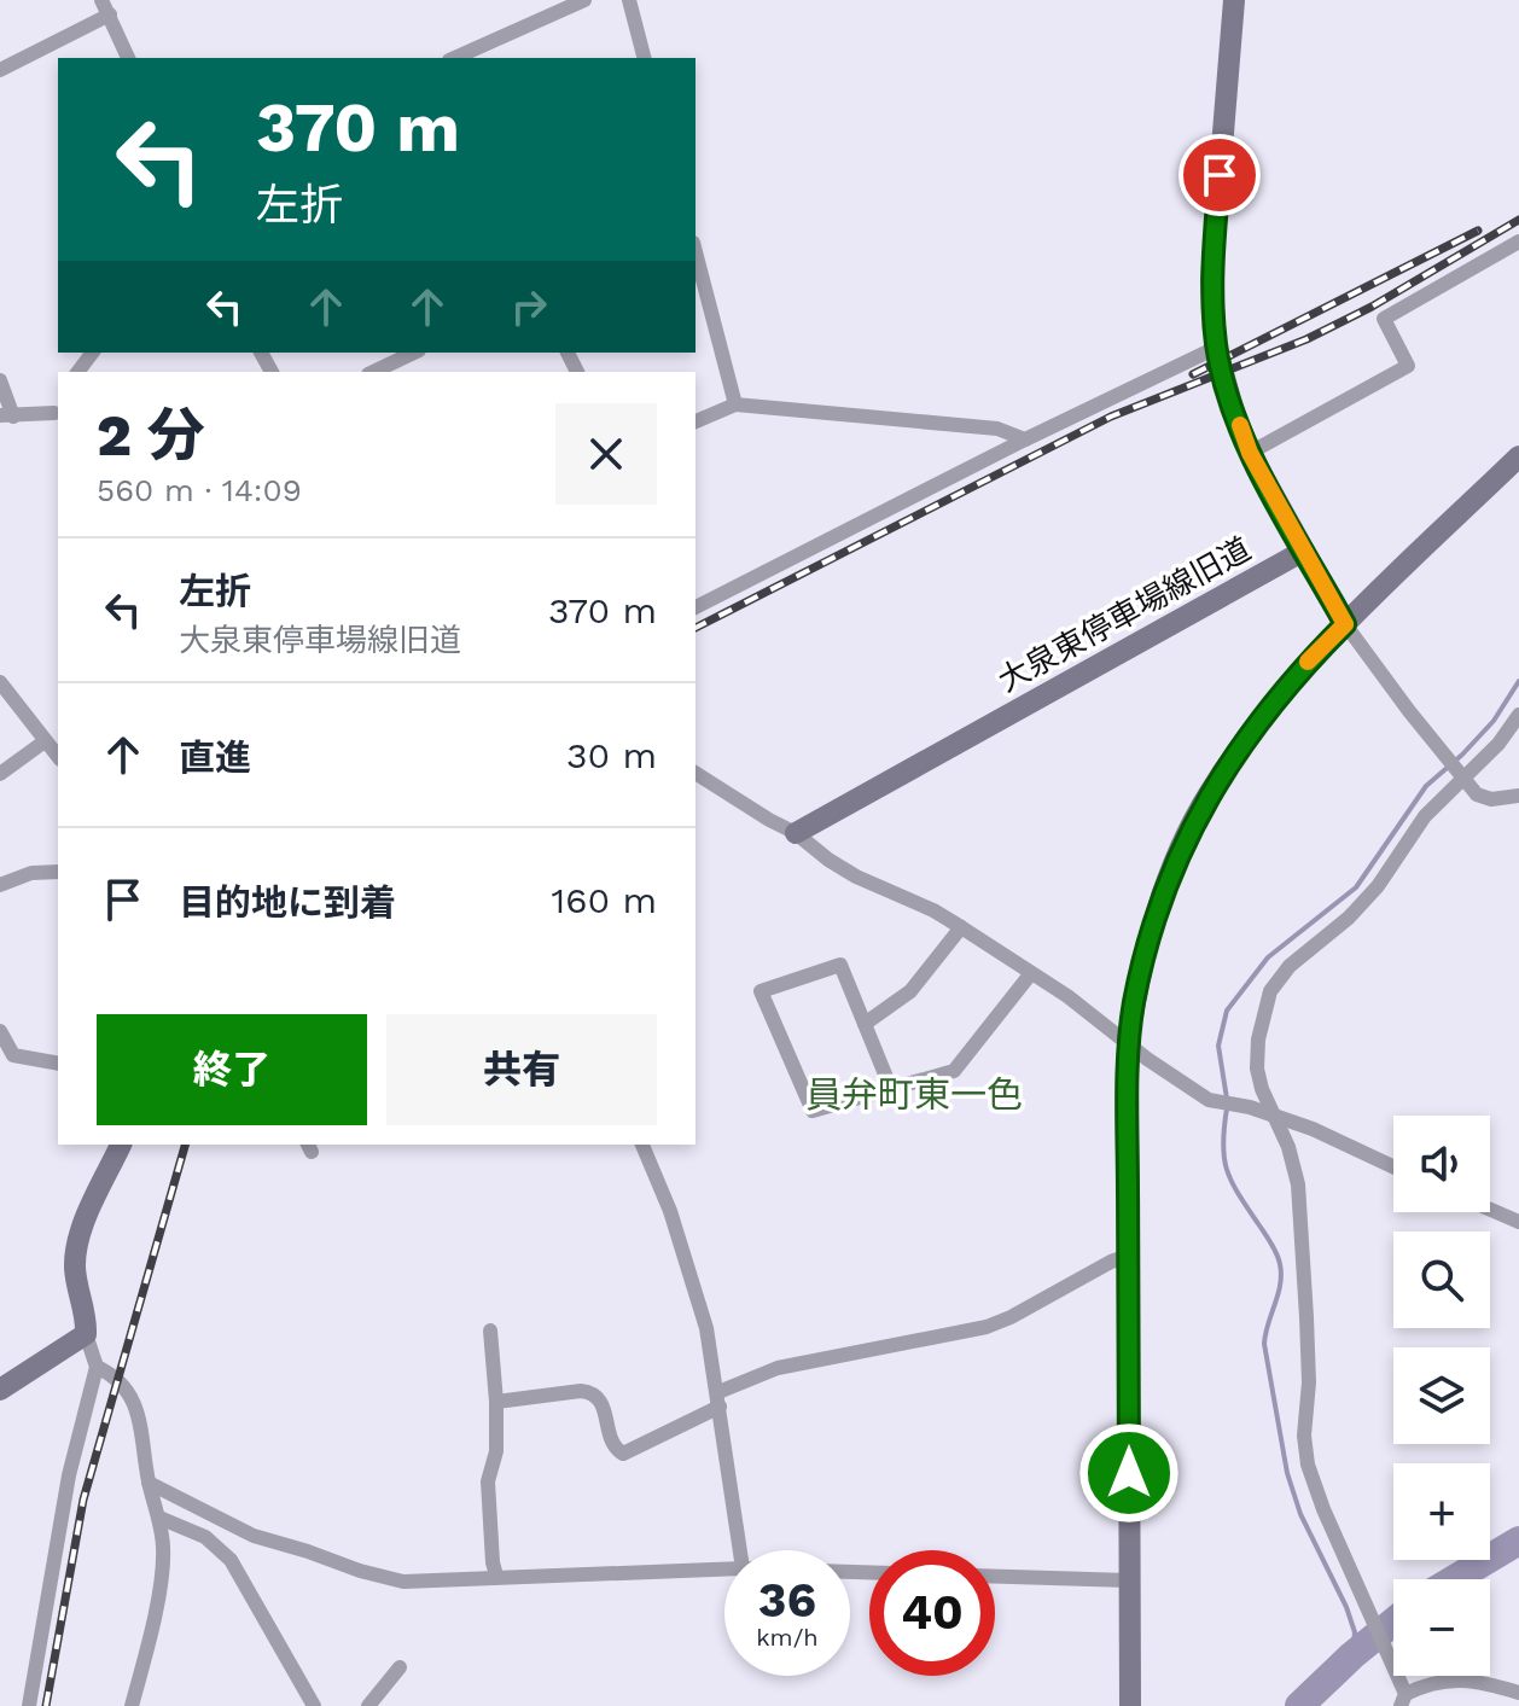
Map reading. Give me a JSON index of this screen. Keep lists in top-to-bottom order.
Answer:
{
  "streets": {
    "street": ["大泉東停車場線旧道"]
  },
  "districts": ["員弁町東一色"],
  "page": {
    "turn": ["370 m", "左折"],
    "heading": ["2 分", "560 m · 14:09"],
    "list": [
      {
        "name": "左折",
        "note": "大泉東停車場線旧道",
        "value": "370 m"
      },
      {
        "name": "直進",
        "value": "30 m"
      },
      {
        "name": "目的地に到着",
        "value": "160 m"
      }
    ],
    "buttons": ["終了", "共有"],
    "map_buttons": ["+", "−"],
    "speed": "36 km/h",
    "limit": "40"
  }
}
